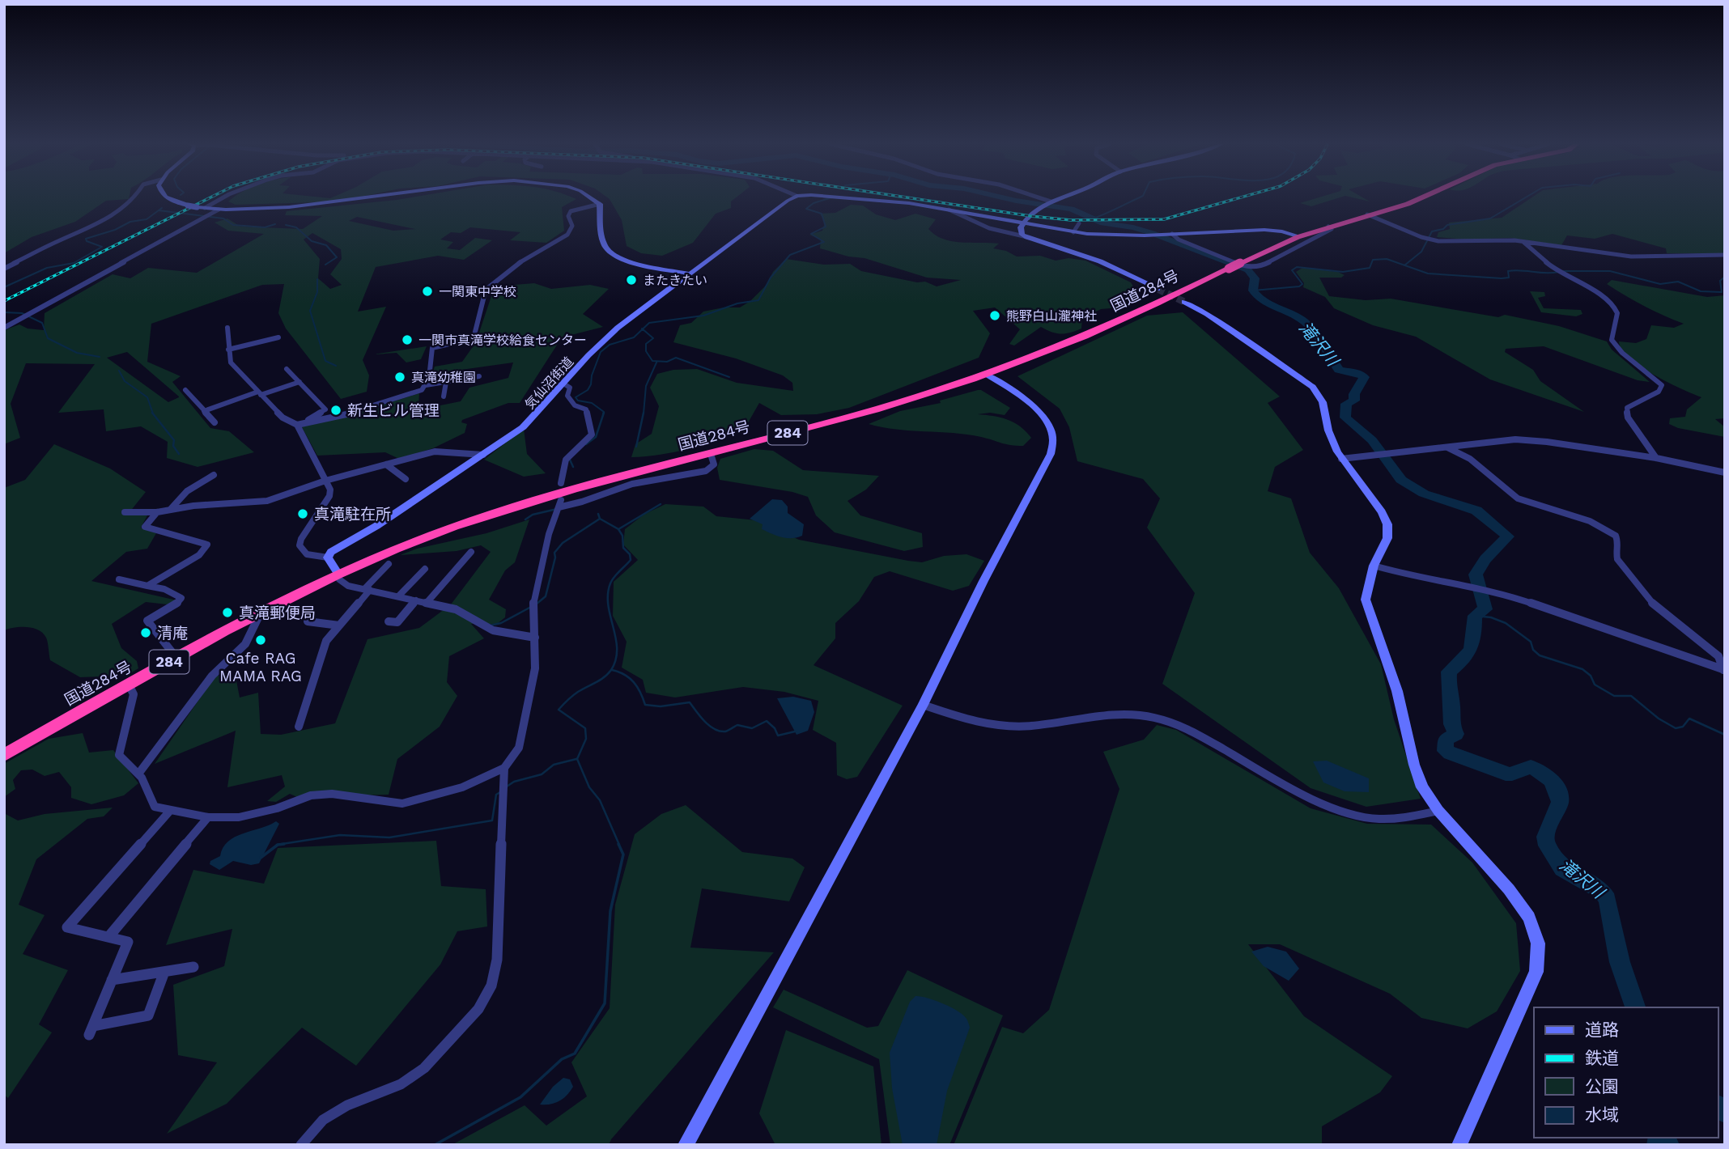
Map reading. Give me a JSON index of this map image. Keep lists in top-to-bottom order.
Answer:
{
  "streets": {
    "highway": ["国道284号", "284"],
    "street": ["気仙沼街道"]
  },
  "water": ["滝沢川"],
  "places": [
    "またきたい",
    "一関東中学校",
    "熊野白山瀧神社",
    "一関市真滝学校給食センター",
    "真滝幼稚園",
    "新生ビル管理",
    "真滝駐在所",
    "真滝郵便局",
    "清庵",
    "Cafe RAG MAMA RAG"
  ],
  "legend": [
    "道路",
    "鉄道",
    "公園",
    "水域"
  ]
}
